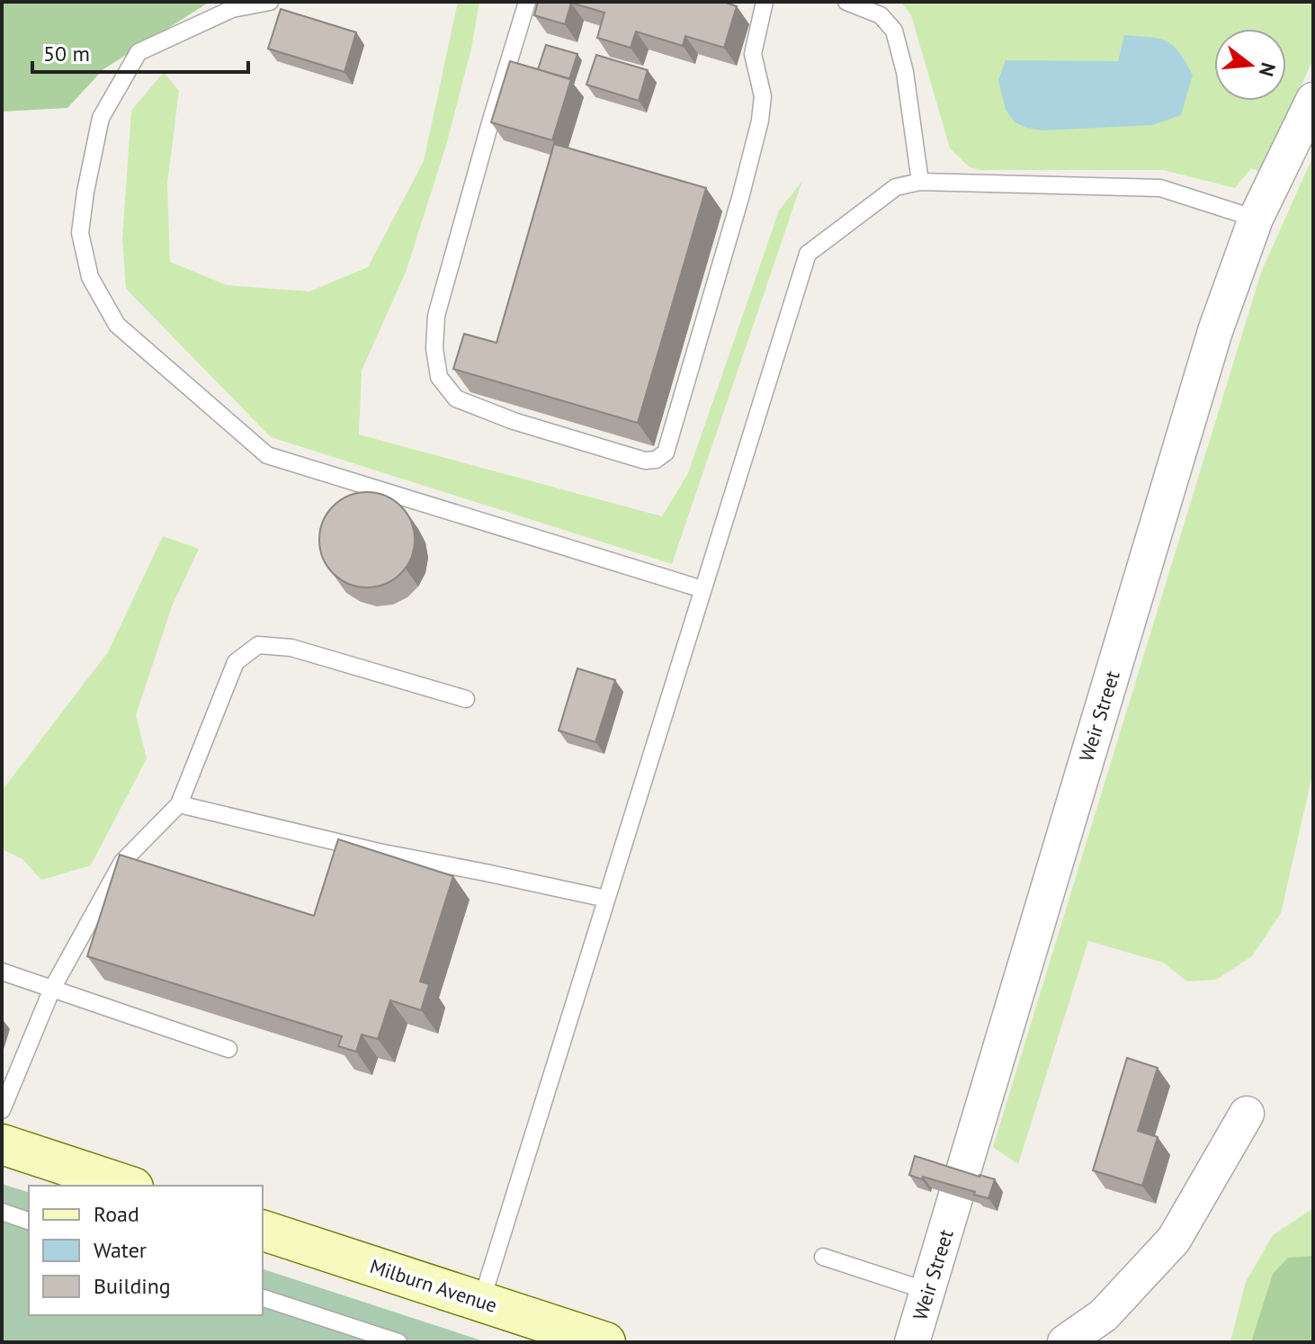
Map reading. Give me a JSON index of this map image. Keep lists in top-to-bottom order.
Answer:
{
  "streets": {
    "street": ["Weir Street", "Milburn Avenue"]
  },
  "legend": ["Road", "Water", "Building"],
  "scale_bar": "50 m",
  "north": "right"
}
